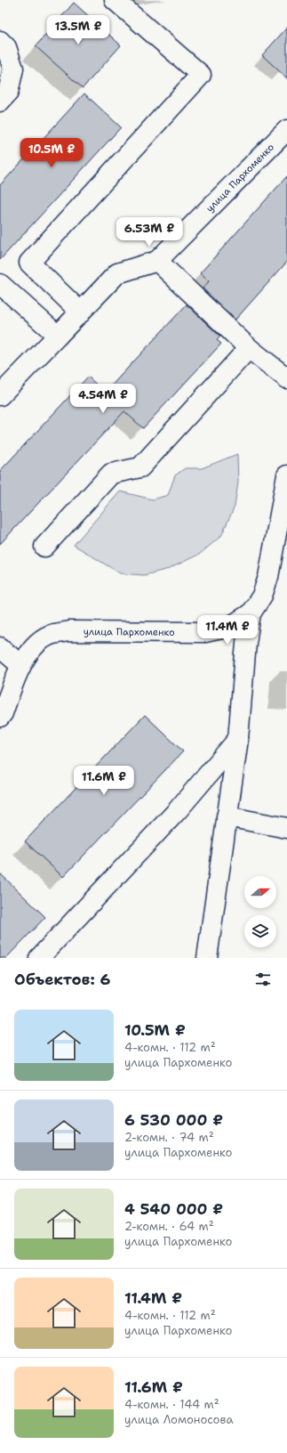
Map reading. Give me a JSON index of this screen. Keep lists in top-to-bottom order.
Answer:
{
  "streets": {
    "street": ["улица Пархоменко"]
  },
  "north": "right",
  "page": {
    "price": [
      "13.5M ₽",
      "10.5M ₽",
      "6.53M ₽",
      "4.54M ₽",
      "11.4M ₽",
      "11.6M ₽"
    ],
    "heading": "Объектов: 6",
    "list": [
      {
        "name": "10.5M ₽",
        "note": "4-комн. · 112 m² · улица Пархоменко"
      },
      {
        "name": "6 530 000 ₽",
        "note": "2-комн. · 74 m² · улица Пархоменко"
      },
      {
        "name": "4 540 000 ₽",
        "note": "2-комн. · 64 m² · улица Пархоменко"
      },
      {
        "name": "11.4M ₽",
        "note": "4-комн. · 112 m² · улица Пархоменко"
      },
      {
        "name": "11.6M ₽",
        "note": "4-комн. · 144 m² · улица Ломоносова"
      }
    ]
  }
}
